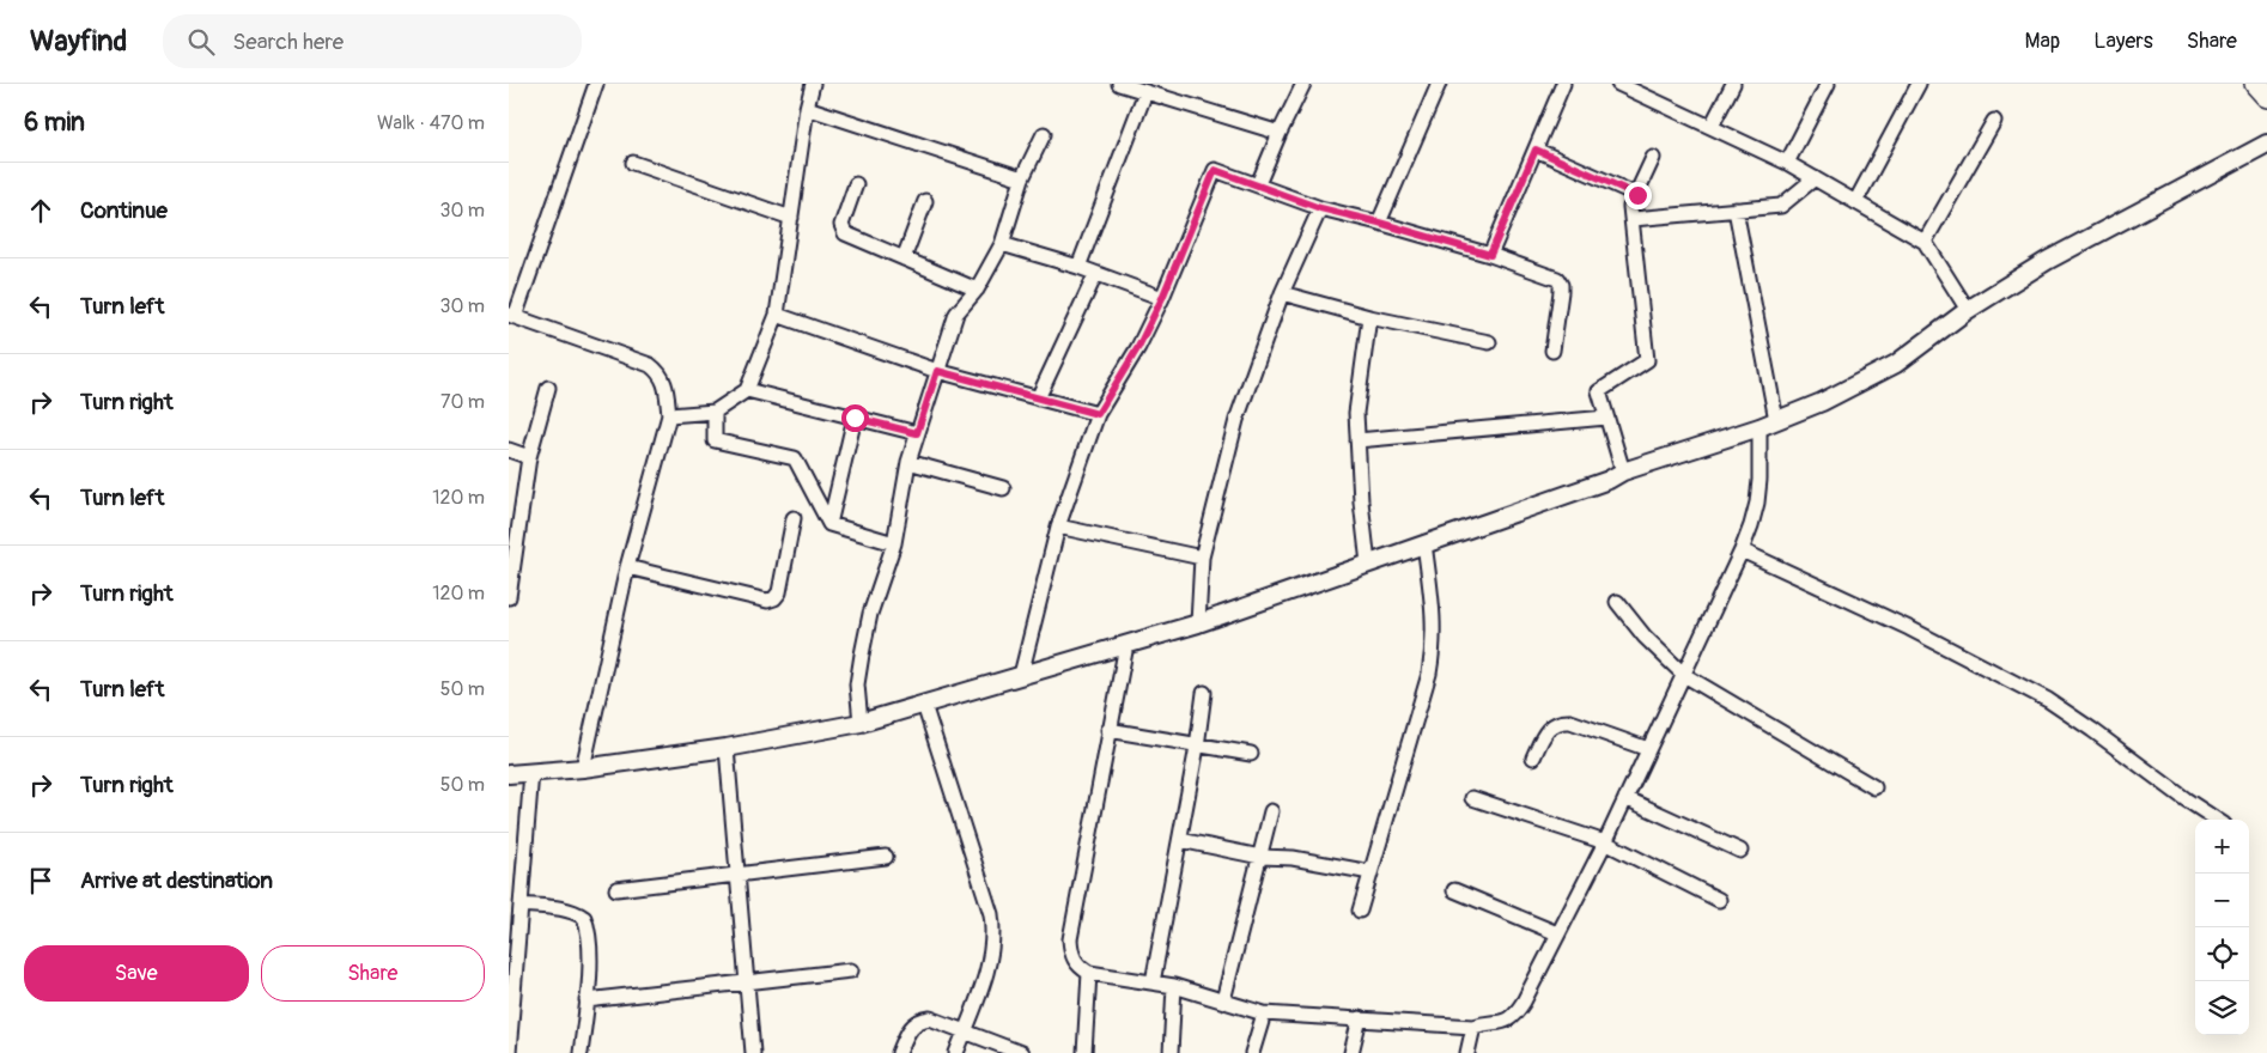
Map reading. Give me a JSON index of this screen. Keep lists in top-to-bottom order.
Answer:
{
  "page": {
    "header": "Wayfind",
    "search": "Search here",
    "nav": ["Map", "Layers", "Share"],
    "heading": ["6 min", "Walk · 470 m"],
    "list": [
      ["Continue", "30 m"],
      ["Turn left", "30 m"],
      ["Turn right", "70 m"],
      ["Turn left", "120 m"],
      ["Turn right", "120 m"],
      ["Turn left", "50 m"],
      ["Turn right", "50 m"],
      "Arrive at destination"
    ],
    "map_buttons": ["+", "−"],
    "buttons": ["Save", "Share"]
  }
}
